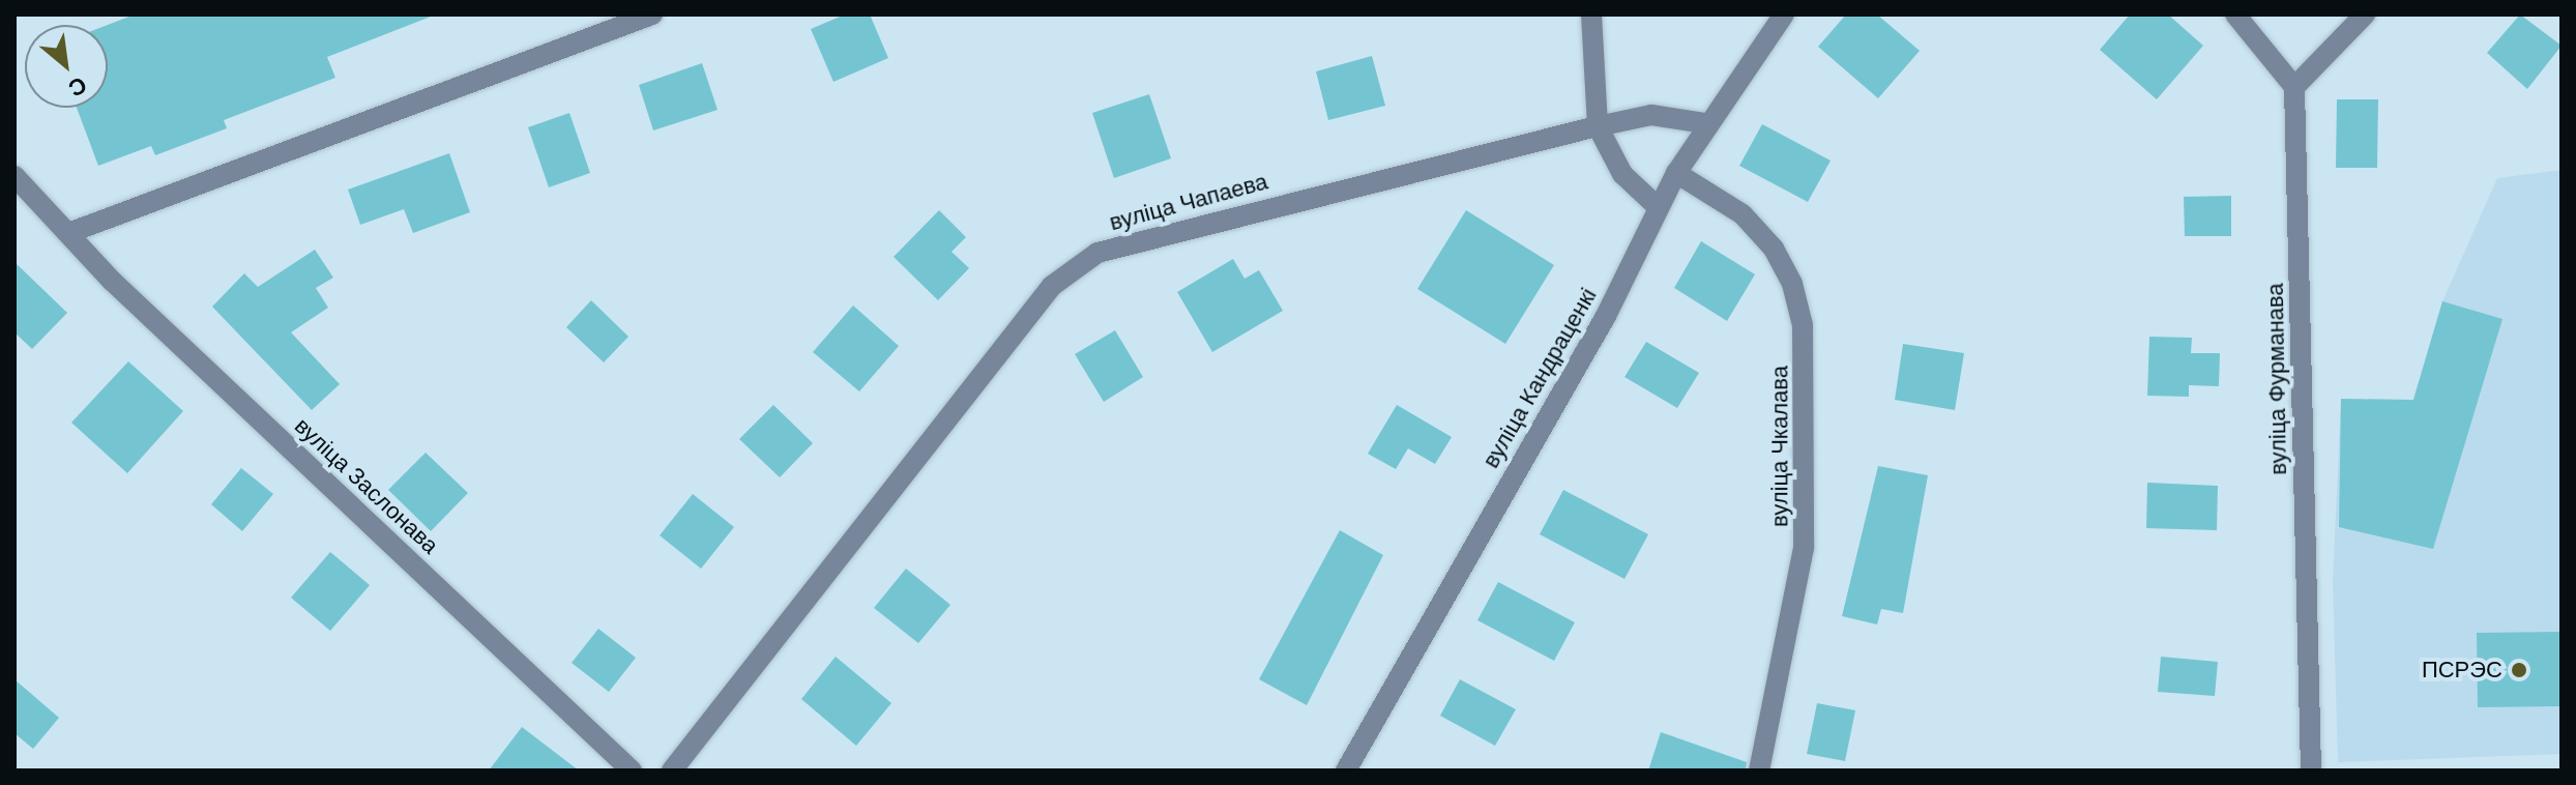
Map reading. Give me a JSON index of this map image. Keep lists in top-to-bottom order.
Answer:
{
  "streets": {
    "street": [
      "вуліца Чапаева",
      "вуліца Кандраценкі",
      "вуліца Фурманава",
      "вуліца Чкалава",
      "вуліца Заслонава"
    ]
  },
  "crossings": [
    ["вуліца Чапаева", "вуліца Кандраценкі"],
    ["вуліца Кандраценкі", "вуліца Чкалава"]
  ],
  "places": ["ПСРЭС"],
  "north": "bottom right"
}
